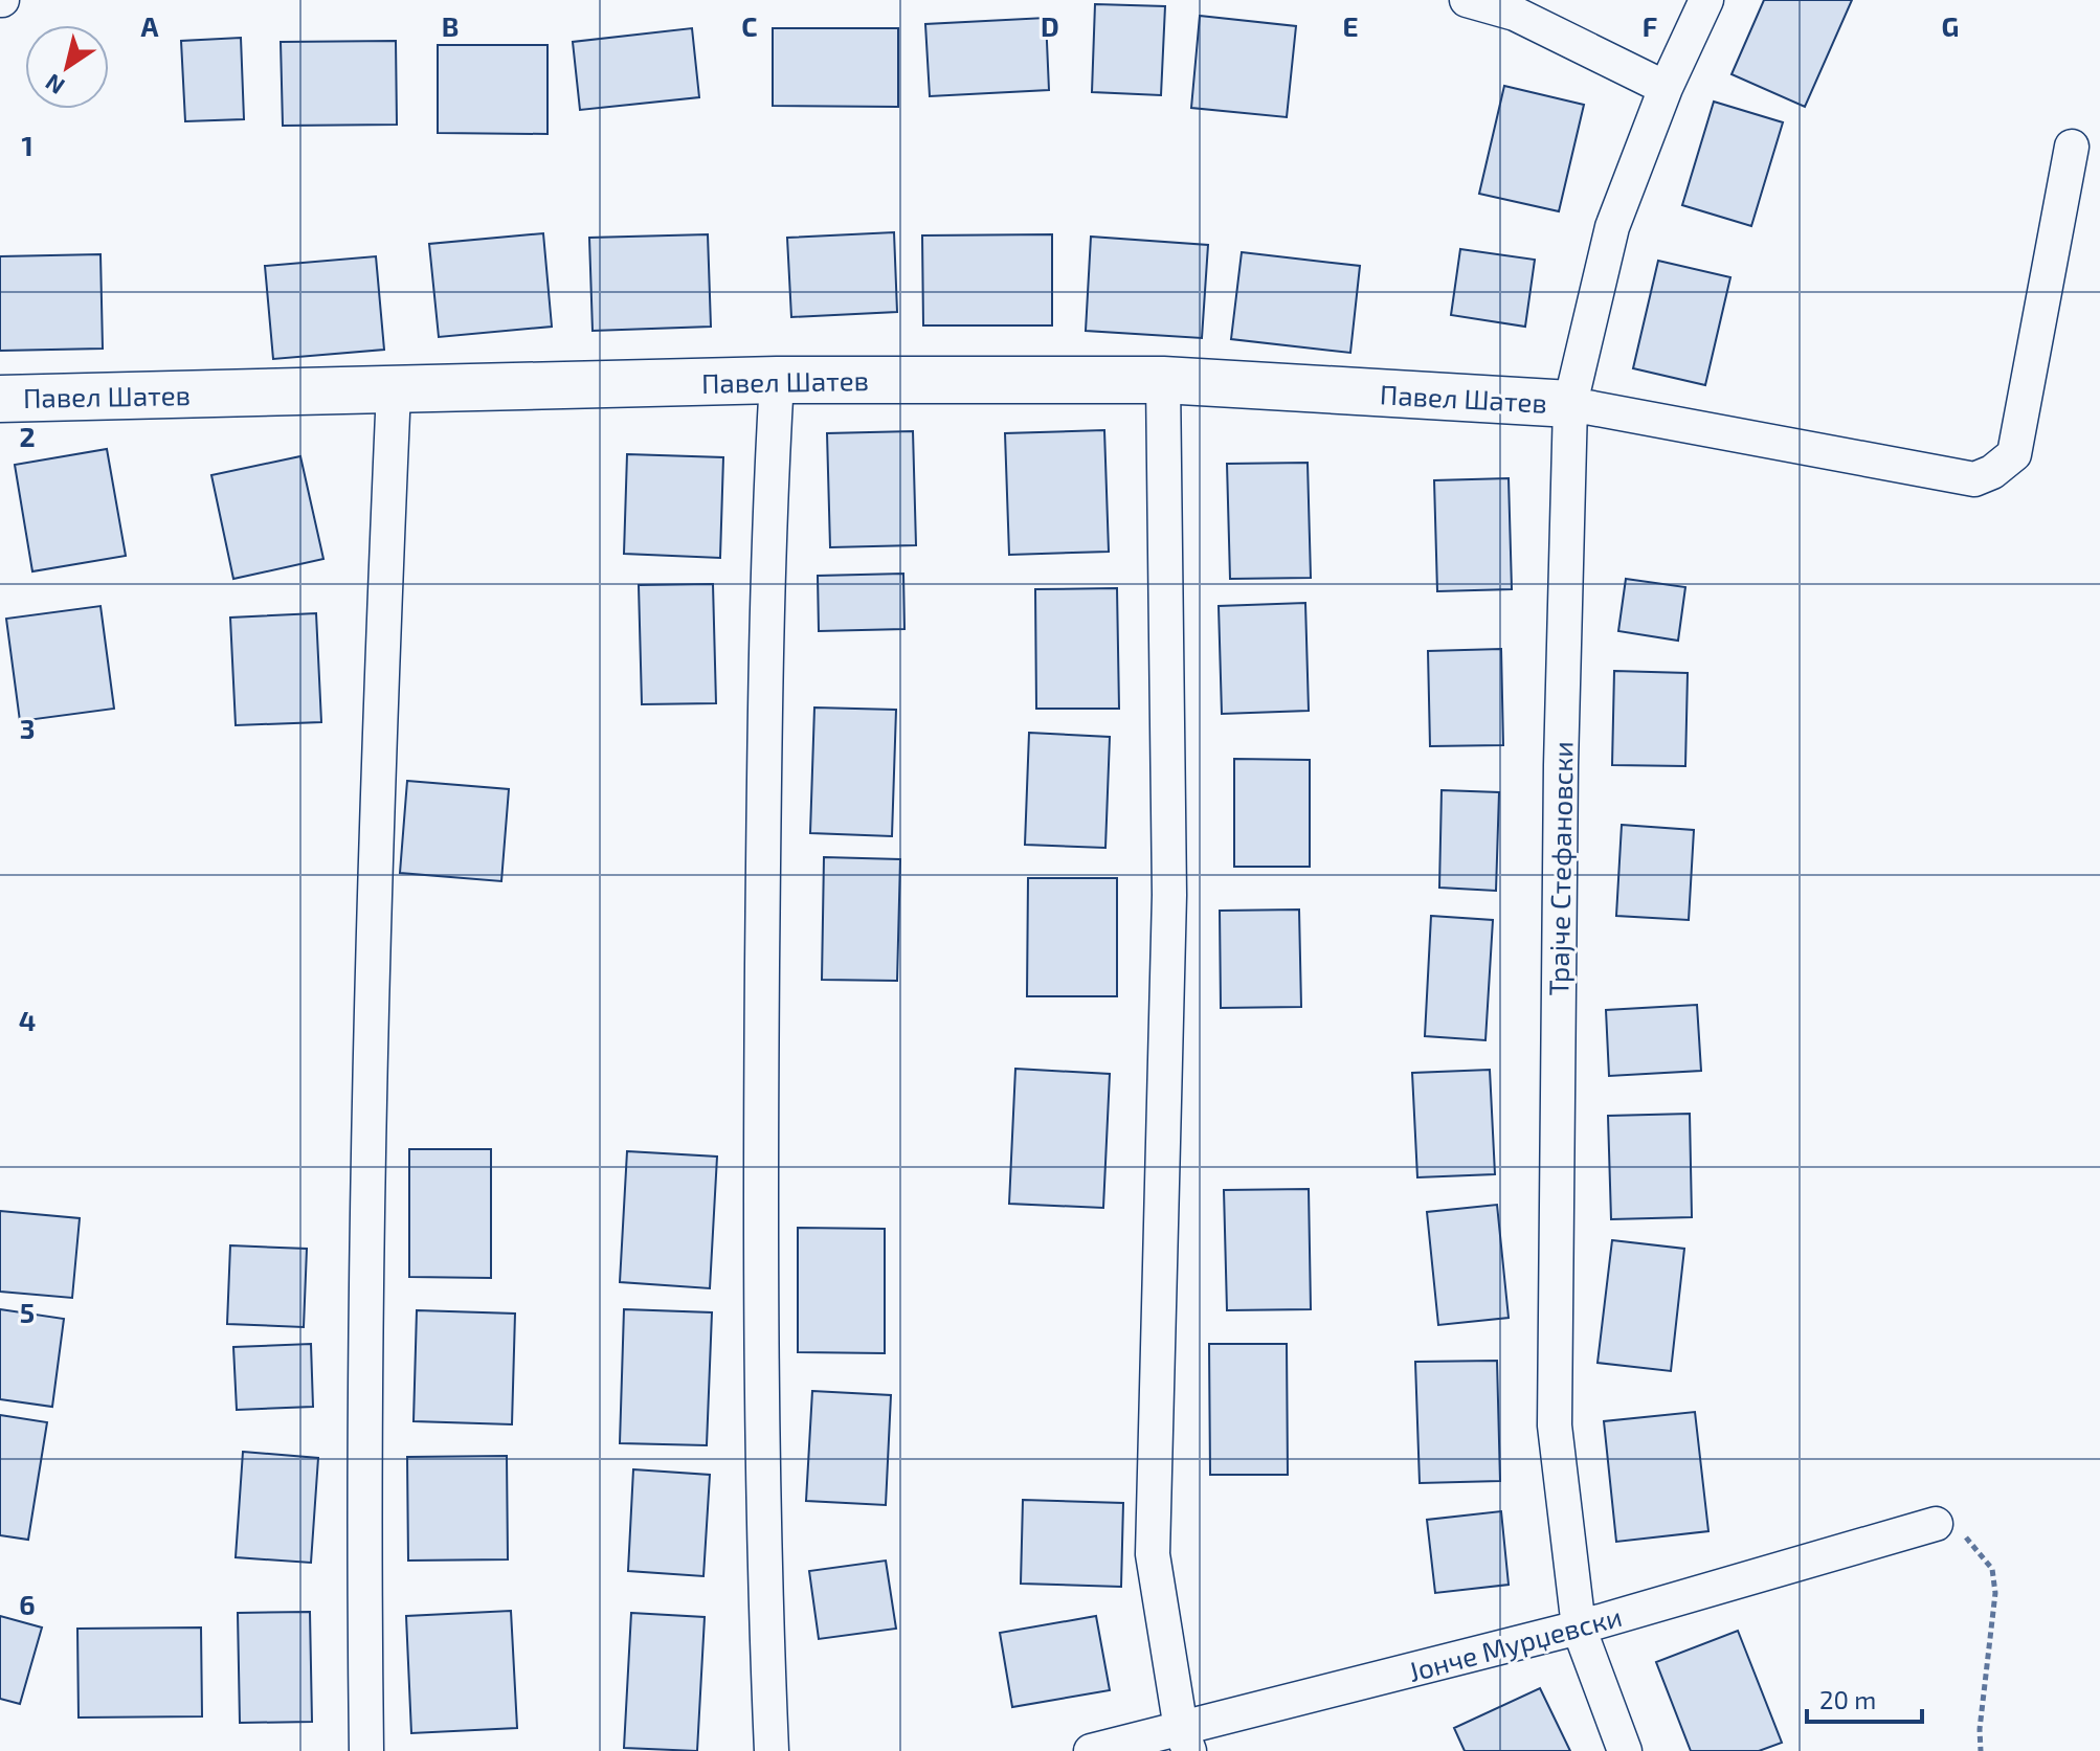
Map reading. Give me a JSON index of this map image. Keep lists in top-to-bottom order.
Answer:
{
  "streets": {
    "street": ["Павел Шатев", "Трајче Стефановски", "Јонче Мурџевски"]
  },
  "crossings": [
    ["Павел Шатев", "Трајче Стефановски"],
    ["Трајче Стефановски", "Јонче Мурџевски"]
  ],
  "scale_bar": "20 m",
  "north": "bottom left",
  "grid": {
    "columns": [
      "A",
      "B",
      "C",
      "D",
      "E",
      "F",
      "G"
    ],
    "rows": [
      "1",
      "2",
      "3",
      "4",
      "5",
      "6"
    ]
  }
}
